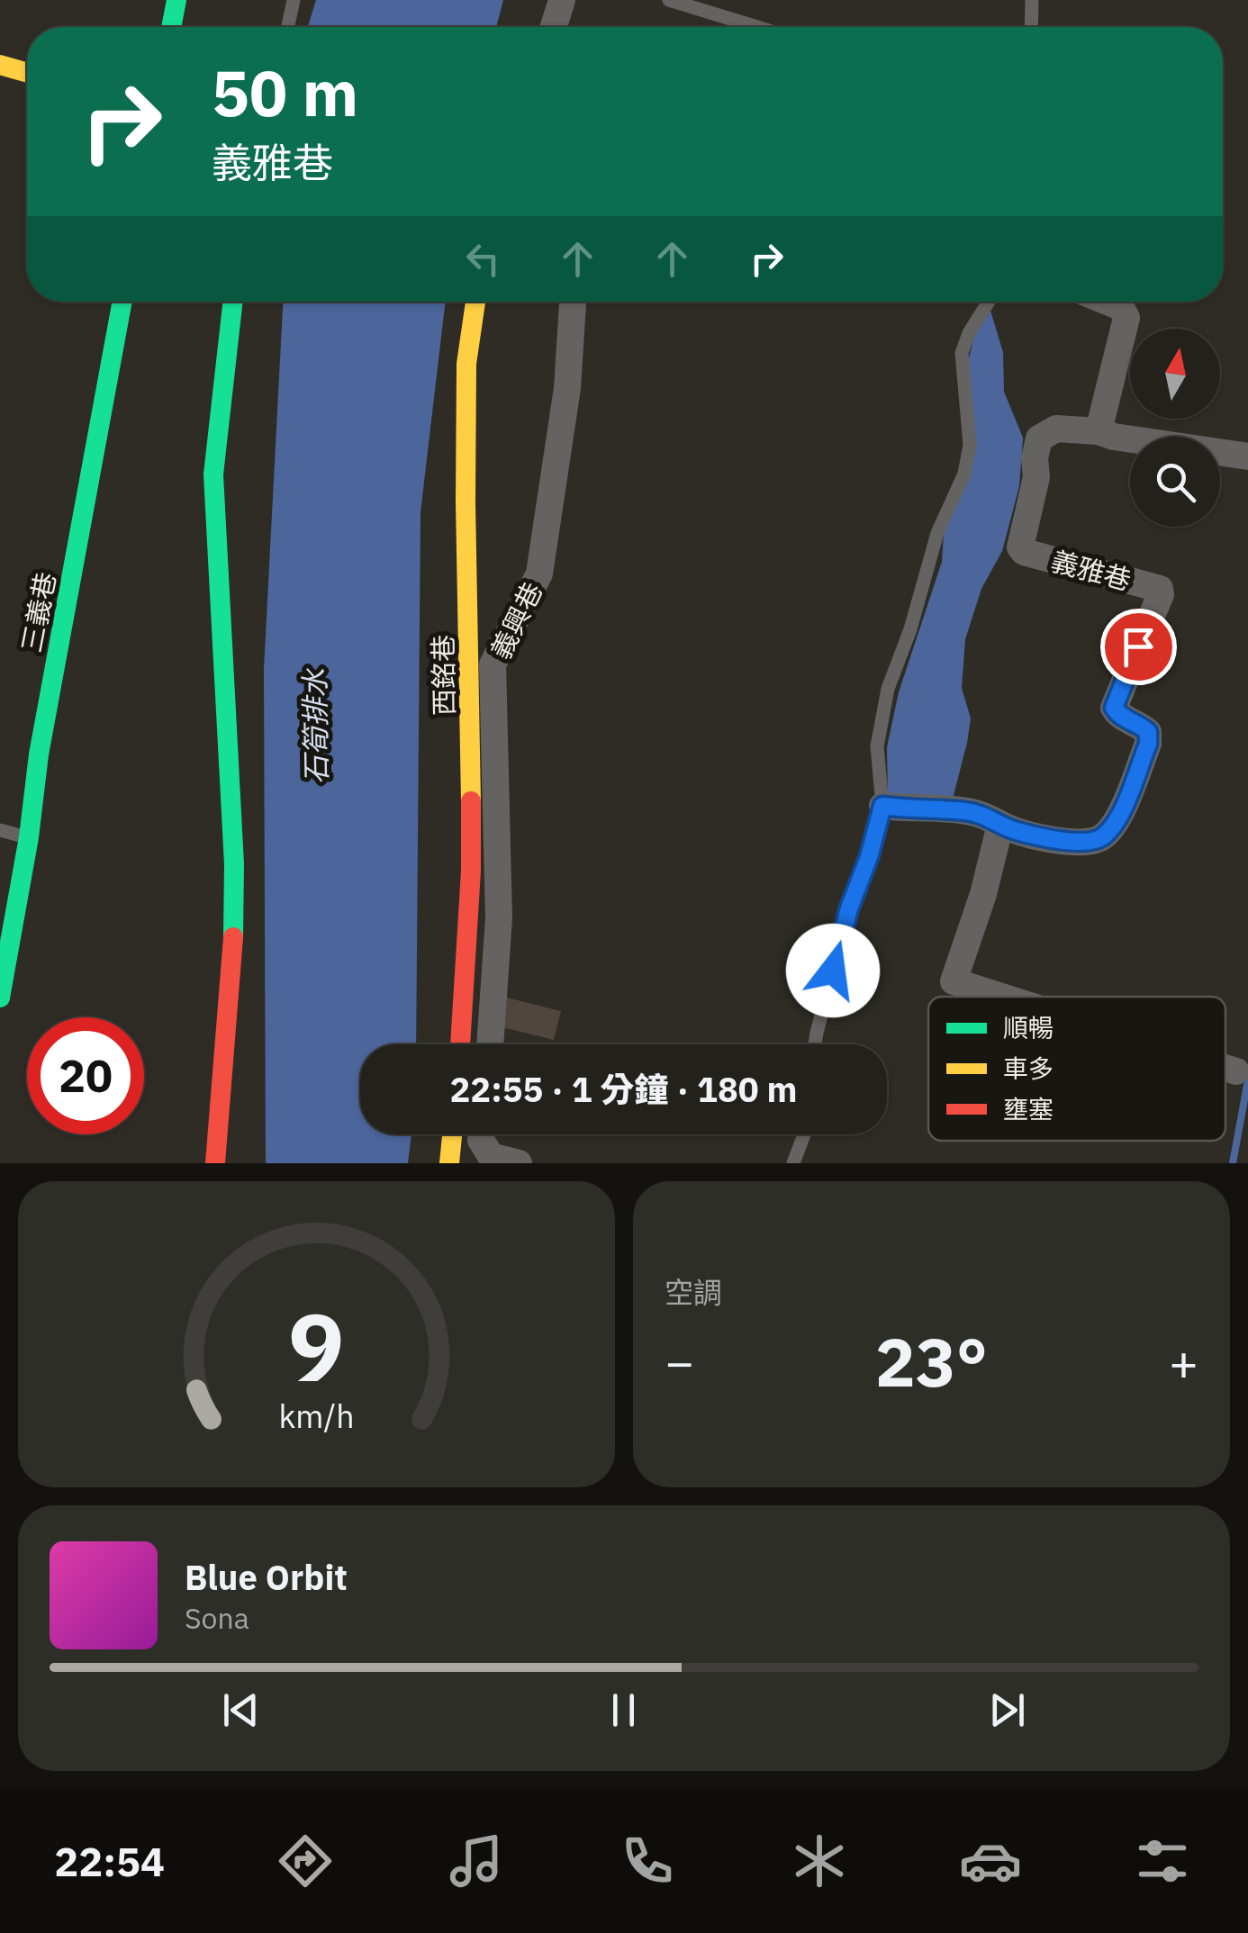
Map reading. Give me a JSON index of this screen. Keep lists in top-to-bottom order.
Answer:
{
  "streets": {
    "street": [
      "義雅巷",
      "三義巷",
      "義興巷",
      "西銘巷"
    ]
  },
  "water": ["石筍排水"],
  "legend": ["順暢", "車多", "壅塞"],
  "north": "top",
  "page": {
    "turn": ["50 m", "義雅巷"],
    "limit": "20",
    "trip": "22:55 · 1 分鐘 · 180 m",
    "tile": "空調",
    "heat": ["−", "23°", "+"],
    "song": ["Blue Orbit", "Sona"],
    "tabs": "22:54",
    "gauge": ["9", "km/h"]
  }
}
